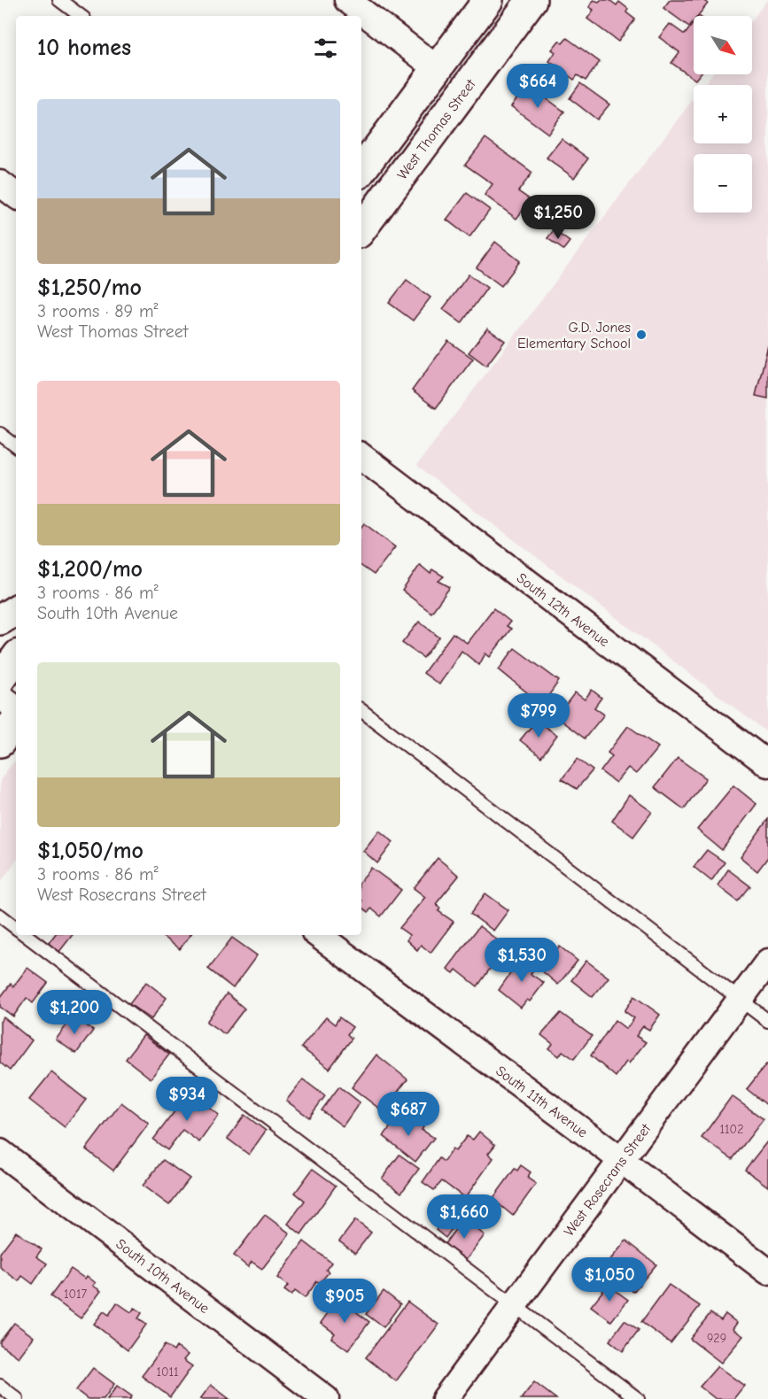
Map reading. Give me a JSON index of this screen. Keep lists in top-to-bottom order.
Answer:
{
  "streets": {
    "main road": ["West Thomas Street"],
    "street": [
      "South 12th Avenue",
      "South 11th Avenue",
      "West Rosecrans Street",
      "South 10th Avenue"
    ]
  },
  "crossings": [
    ["South 11th Avenue", "West Rosecrans Street"]
  ],
  "places": ["G.D. Jones Elementary School"],
  "house_numbers": [
    "1102",
    "1017",
    "929",
    "1011"
  ],
  "north": "bottom right",
  "page": {
    "map_buttons": ["+", "−"],
    "heading": "10 homes",
    "price": [
      "$664",
      "$1,250",
      "$799",
      "$1,530",
      "$1,200",
      "$934",
      "$687",
      "$1,660",
      "$1,050",
      "$905"
    ],
    "list": [
      {
        "name": "$1,250/mo",
        "note": "3 rooms · 89 m² · West Thomas Street"
      },
      {
        "name": "$1,200/mo",
        "note": "3 rooms · 86 m² · South 10th Avenue"
      },
      {
        "name": "$1,050/mo",
        "note": "3 rooms · 86 m² · West Rosecrans Street"
      }
    ]
  }
}
